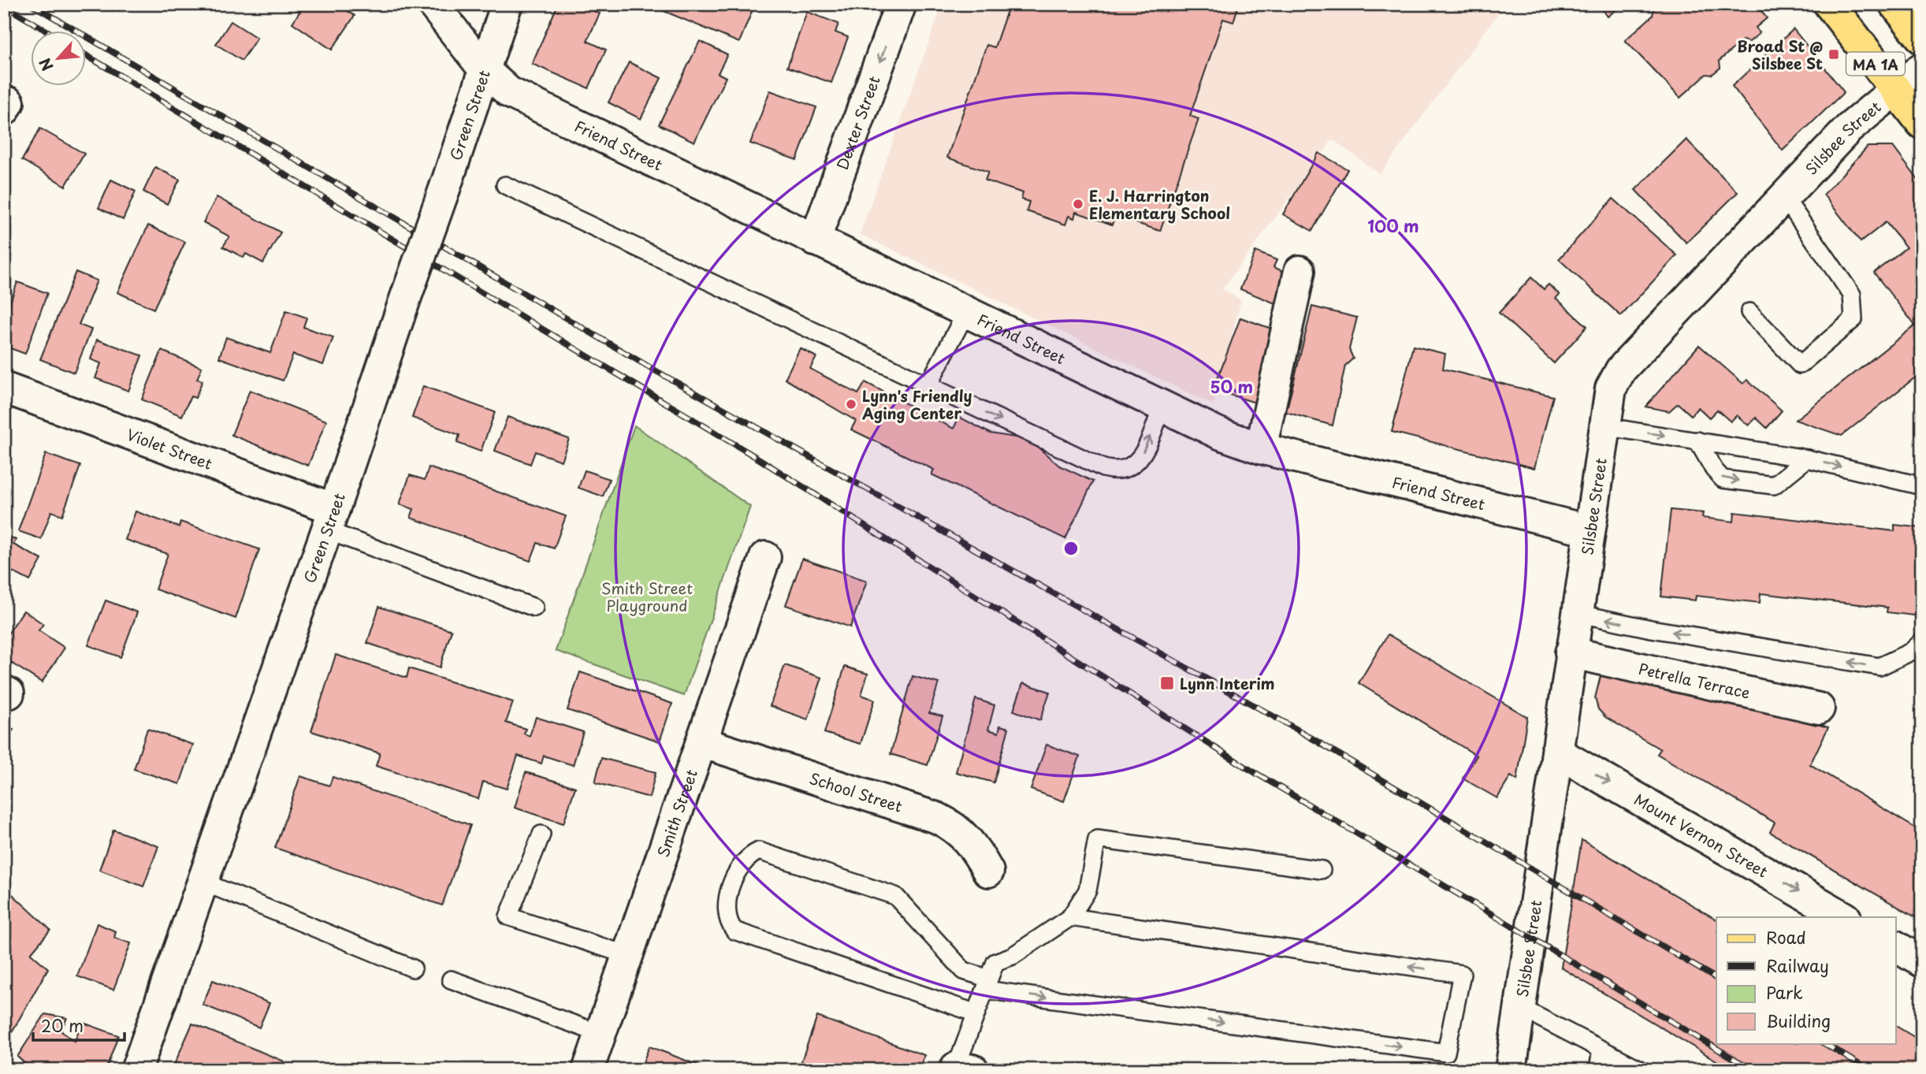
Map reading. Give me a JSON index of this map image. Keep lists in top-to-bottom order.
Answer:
{
  "streets": {
    "main road": ["MA 1A"],
    "street": [
      "Green Street",
      "Dexter Street",
      "Silsbee Street",
      "Friend Street",
      "Violet Street",
      "Petrella Terrace",
      "School Street",
      "Smith Street",
      "Mount Vernon Street"
    ]
  },
  "crossings": [
    ["MA 1A", "Silsbee Street"],
    ["Green Street", "Friend Street"],
    ["Green Street", "Violet Street"],
    ["Dexter Street", "Friend Street"],
    ["Silsbee Street", "Friend Street"],
    ["Silsbee Street", "Petrella Terrace"],
    ["Silsbee Street", "Mount Vernon Street"],
    ["School Street", "Smith Street"]
  ],
  "one_way": ["Dexter Street", "Mount Vernon Street"],
  "parks": ["Smith Street Playground"],
  "places": {
    "transit": ["Broad St @ Silsbee St", "Lynn Interim"],
    "other": ["E. J. Harrington Elementary School", "Lynn's Friendly Aging Center"]
  },
  "legend": [
    "Road",
    "Railway",
    "Park",
    "Building"
  ],
  "scale_bar": "20 m",
  "north": "bottom left",
  "rings": ["100 m", "50 m"]
}
